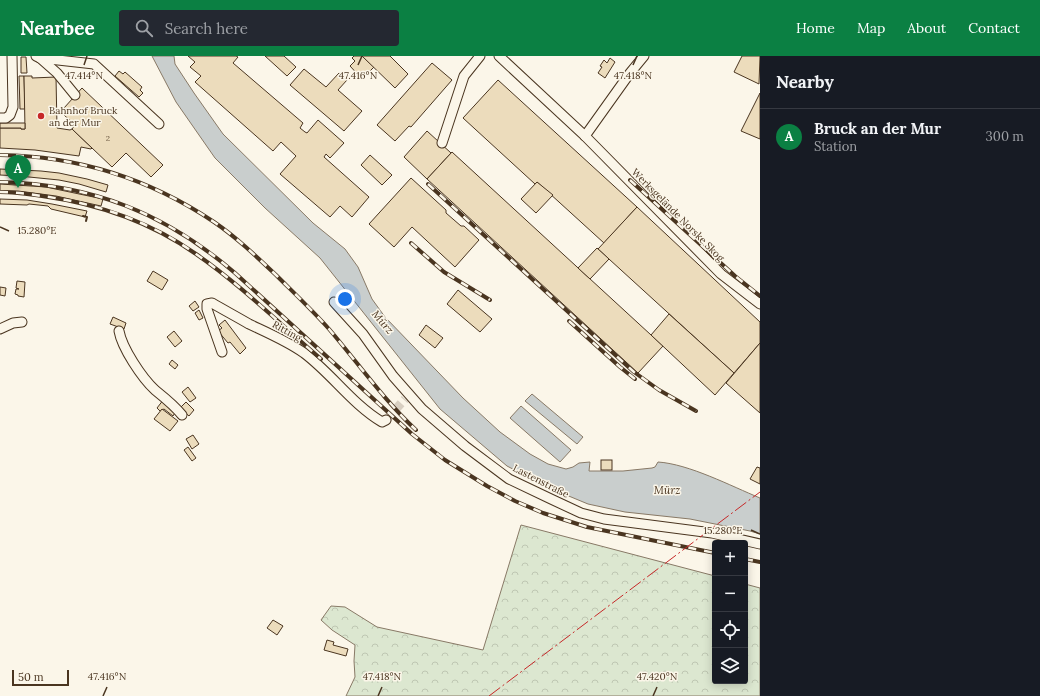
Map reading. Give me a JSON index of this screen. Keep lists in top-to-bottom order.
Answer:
{
  "streets": {
    "street": ["Werksgelände Norske Skog", "Ritting", "Lastenstraße"]
  },
  "water": ["Mürz"],
  "places": ["Bahnhof Bruck an der Mur"],
  "house_numbers": ["2"],
  "scale_bar": "50 m",
  "page": {
    "header": "Nearbee",
    "search": "Search here",
    "nav": [
      "Home",
      "Map",
      "About",
      "Contact"
    ],
    "heading": "Nearby",
    "list": [
      {
        "mark": "A",
        "name": "Bruck an der Mur",
        "note": "Station",
        "value": "300 m"
      }
    ],
    "pins": "A",
    "map_buttons": ["+", "−"],
    "scale": "50 m"
  },
  "coordinates": [
    "47.414°N",
    "47.416°N",
    "47.418°N",
    "15.280°E",
    "47.420°N"
  ]
}
